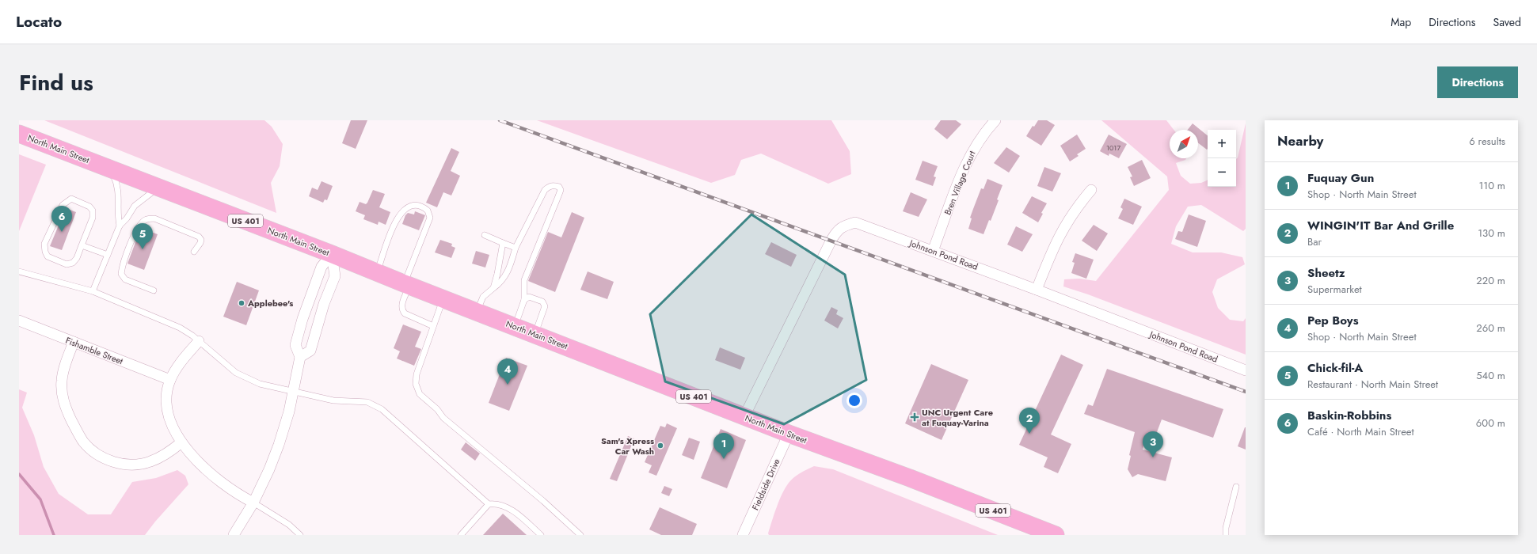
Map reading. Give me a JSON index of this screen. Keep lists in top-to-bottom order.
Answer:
{
  "streets": {
    "highway": ["North Main Street", "US 401"],
    "street": [
      "Bren Village Court",
      "Johnson Pond Road",
      "Fishamble Street",
      "Fieldside Drive"
    ]
  },
  "crossings": [
    ["North Main Street", "Johnson Pond Road"],
    ["North Main Street", "Fieldside Drive"],
    ["Bren Village Court", "Johnson Pond Road"]
  ],
  "places": {
    "other": ["Applebee's", "Sam's Xpress Car Wash"],
    "health": ["UNC Urgent Care at Fuquay-Varina"]
  },
  "house_numbers": ["1017"],
  "north": "top right",
  "page": {
    "header": "Locato",
    "nav": ["Map", "Directions", "Saved"],
    "title": "Find us",
    "buttons": "Directions",
    "heading": ["Nearby", "6 results"],
    "map_buttons": ["+", "−"],
    "list": [
      {
        "mark": "1",
        "name": "Fuquay Gun",
        "note": "Shop · North Main Street",
        "value": "110 m"
      },
      {
        "mark": "2",
        "name": "WINGIN'IT Bar And Grille",
        "note": "Bar",
        "value": "130 m"
      },
      {
        "mark": "3",
        "name": "Sheetz",
        "note": "Supermarket",
        "value": "220 m"
      },
      {
        "mark": "4",
        "name": "Pep Boys",
        "note": "Shop · North Main Street",
        "value": "260 m"
      },
      {
        "mark": "5",
        "name": "Chick-fil-A",
        "note": "Restaurant · North Main Street",
        "value": "540 m"
      },
      {
        "mark": "6",
        "name": "Baskin-Robbins",
        "note": "Café · North Main Street",
        "value": "600 m"
      }
    ],
    "pins": [
      "6",
      "5",
      "4",
      "2",
      "3",
      "1"
    ]
  }
}
